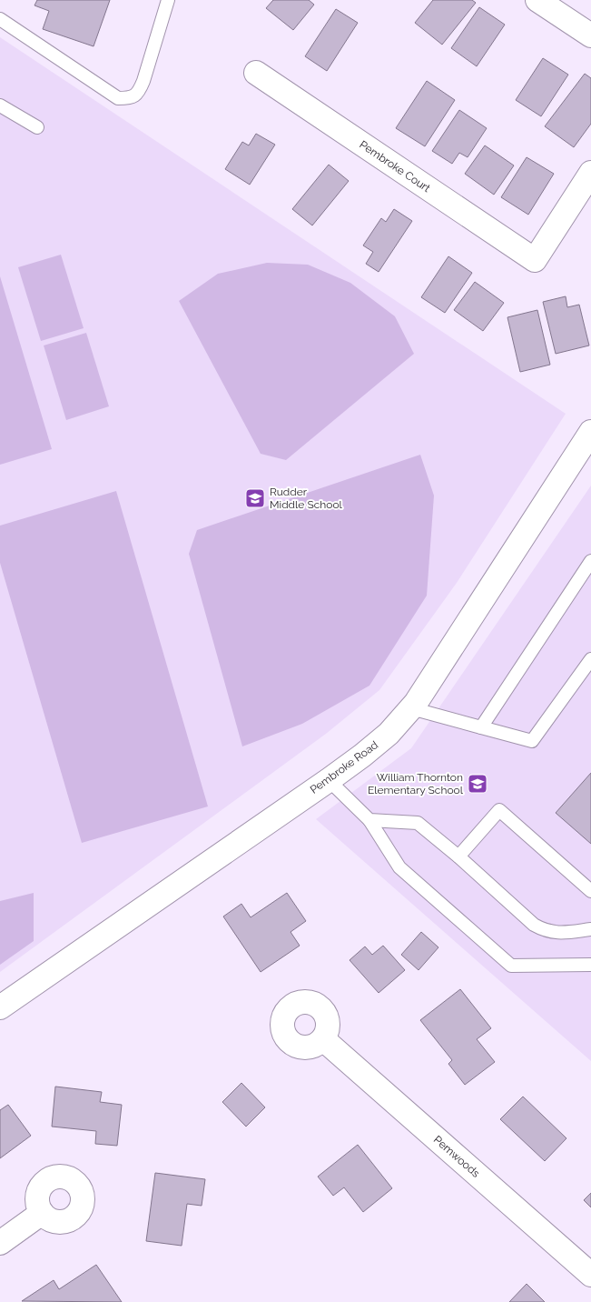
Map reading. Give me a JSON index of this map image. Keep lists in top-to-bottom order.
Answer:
{
  "streets": {
    "street": ["Pembroke Court", "Pembroke Road", "Pemwoods"]
  },
  "places": {
    "school or university": ["Rudder Middle School", "William Thornton Elementary School"]
  }
}
